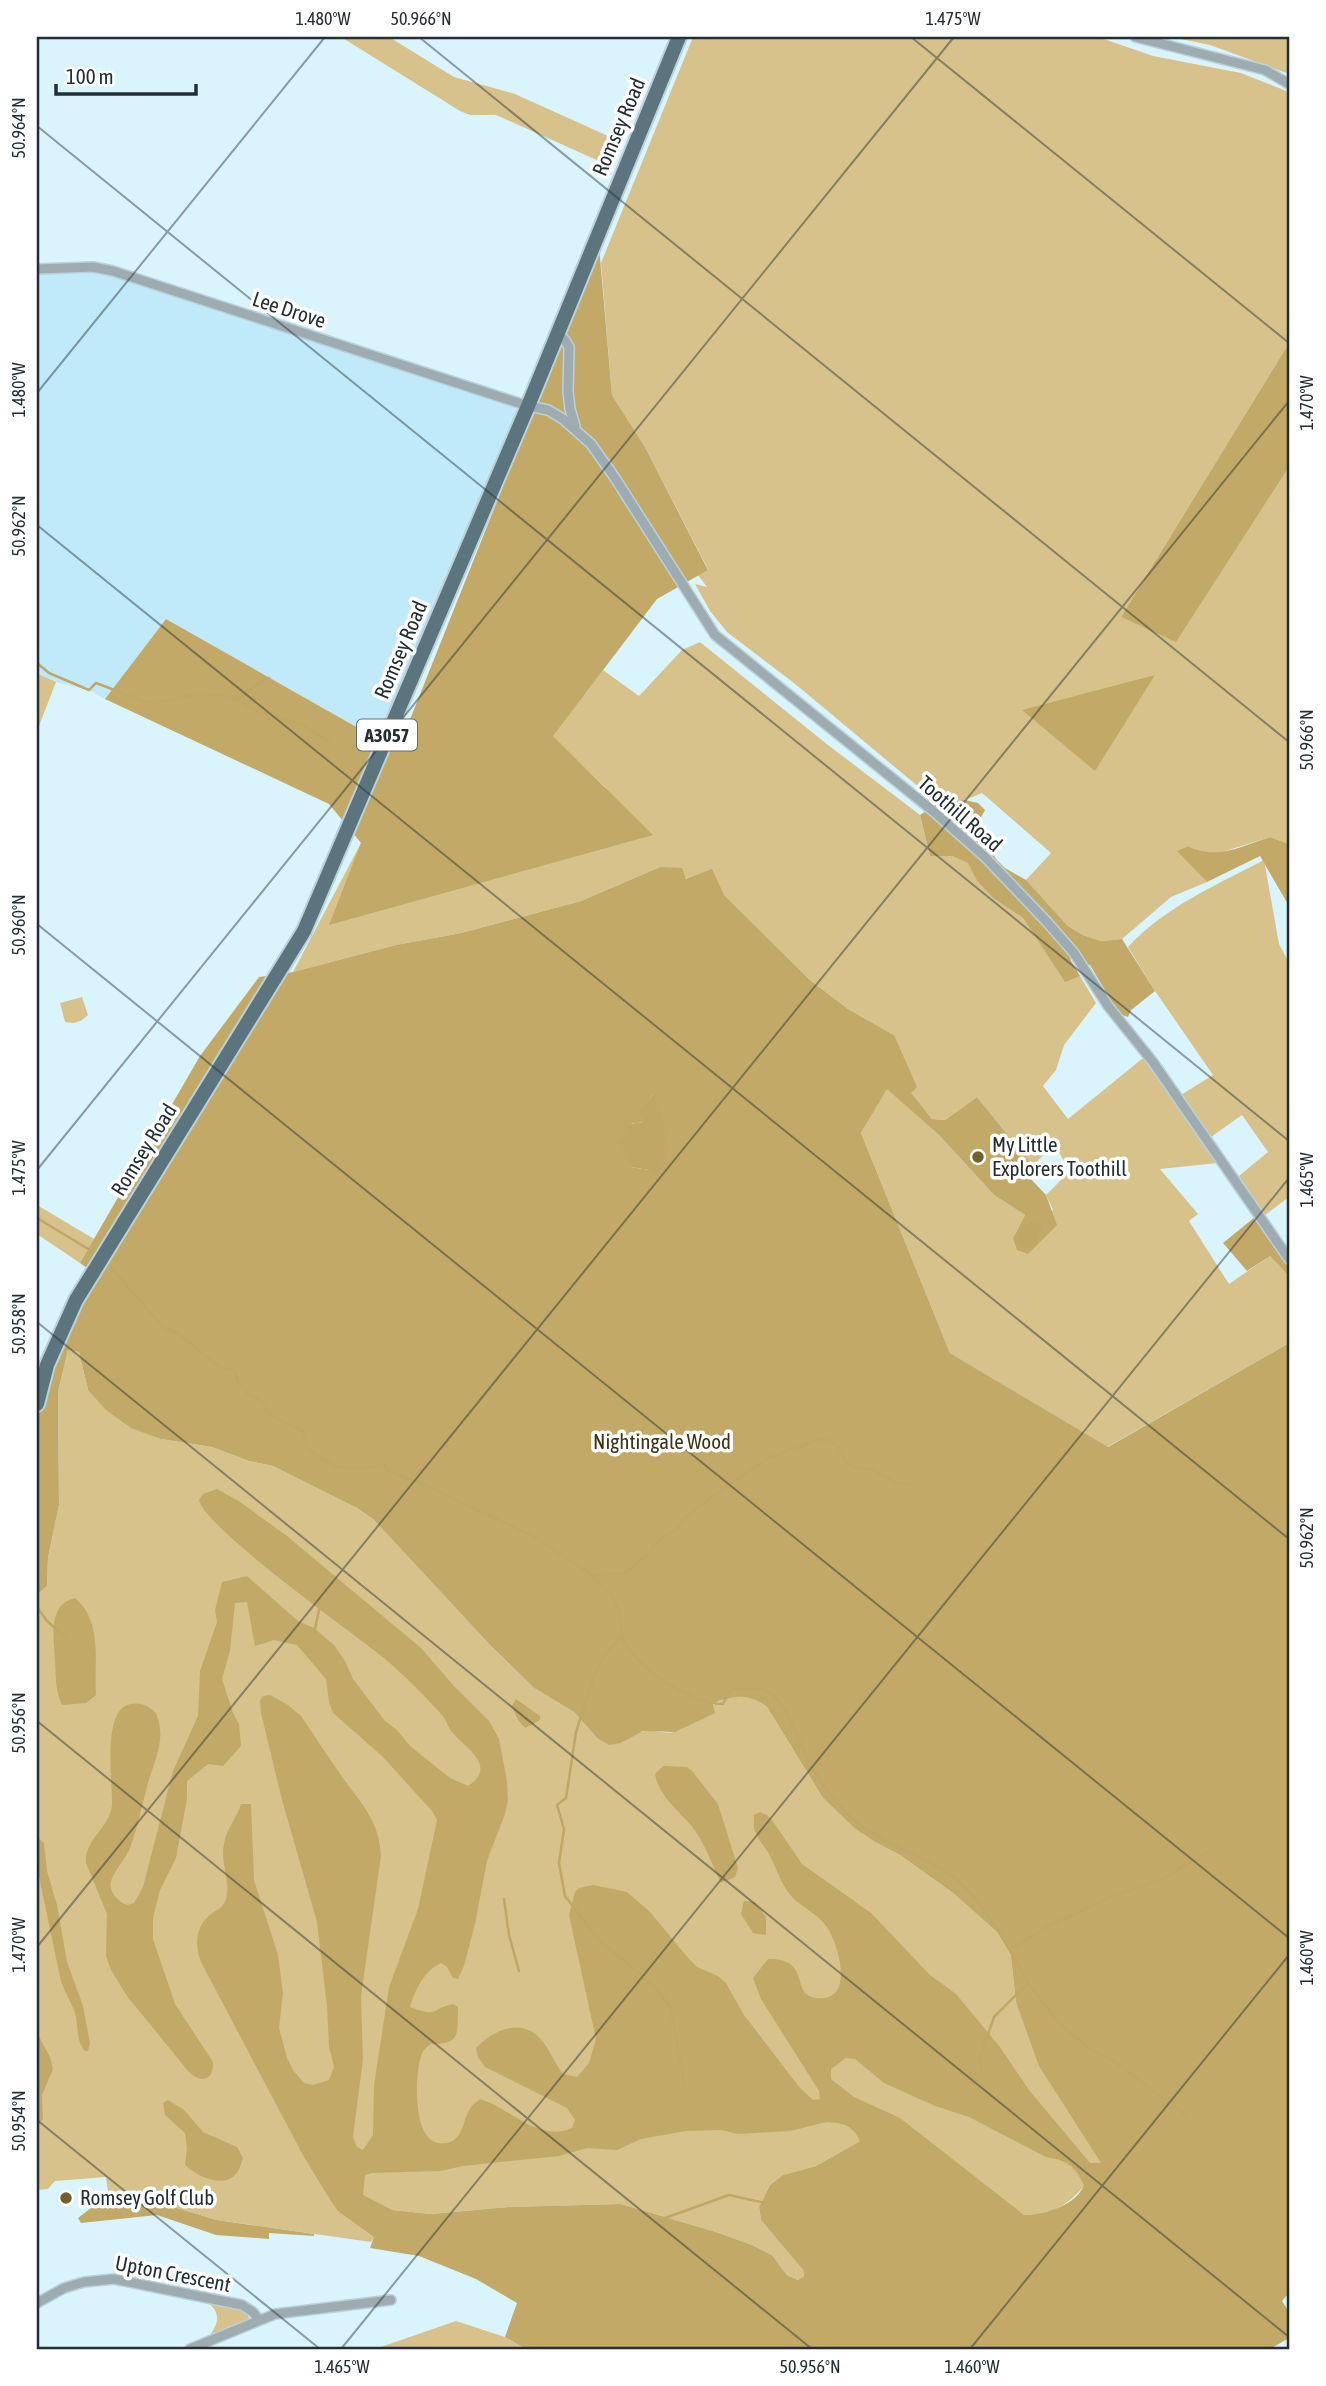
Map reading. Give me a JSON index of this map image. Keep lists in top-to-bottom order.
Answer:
{
  "streets": {
    "main road": ["Romsey Road", "A3057"],
    "street": ["Lee Drove", "Toothill Road", "Upton Crescent"]
  },
  "crossings": [
    ["Romsey Road", "Lee Drove"],
    ["Romsey Road", "Toothill Road"],
    ["Lee Drove", "Toothill Road"]
  ],
  "parks": ["Nightingale Wood"],
  "places": ["My Little Explorers Toothill", "Romsey Golf Club"],
  "scale_bar": "100 m",
  "coordinates": [
    "1.480°W",
    "50.966°N",
    "1.475°W",
    "50.964°N",
    "1.470°W",
    "50.962°N",
    "50.960°N",
    "1.465°W",
    "50.958°N",
    "50.956°N",
    "1.460°W",
    "50.954°N"
  ]
}
